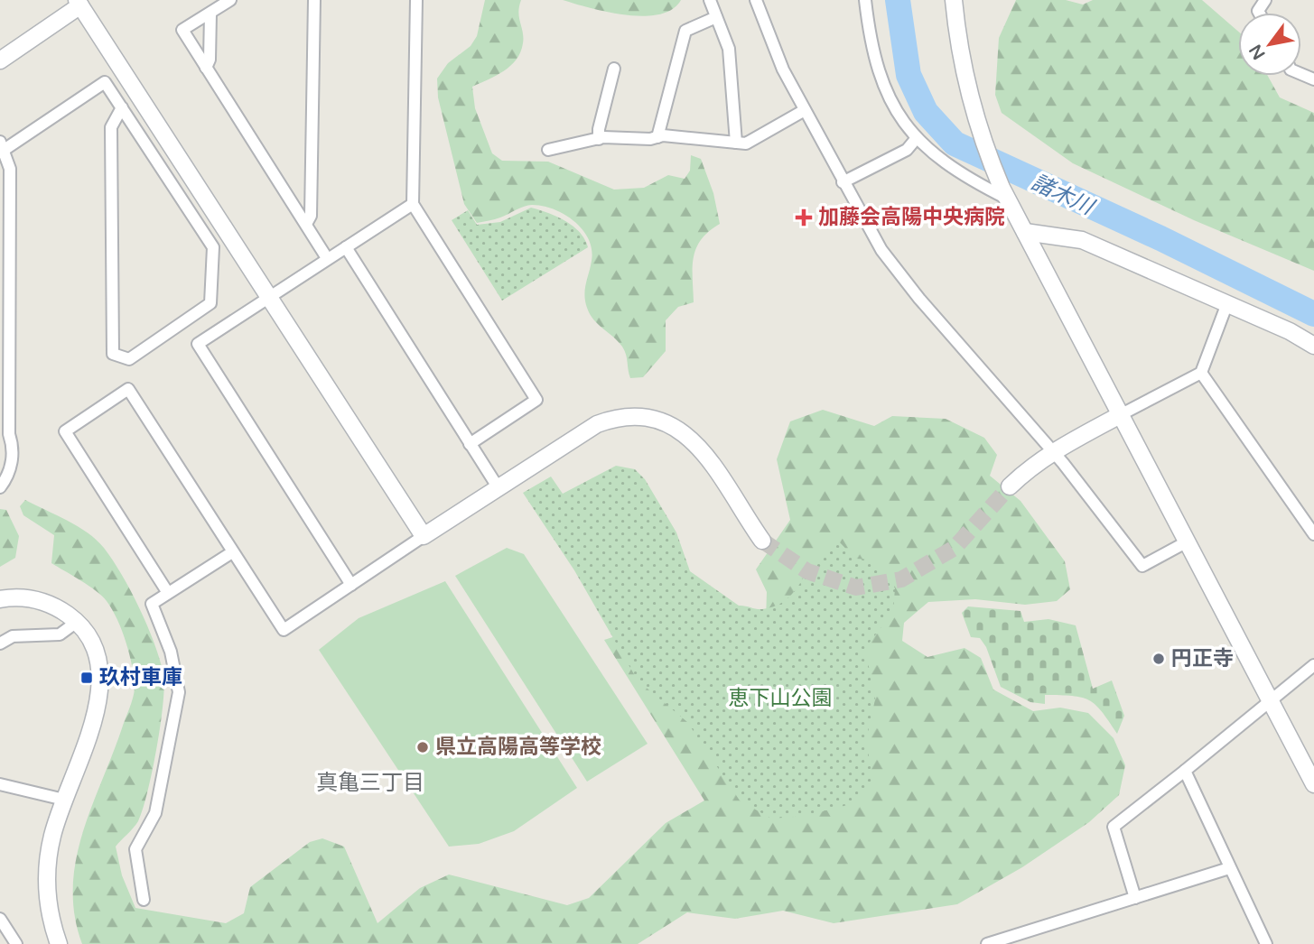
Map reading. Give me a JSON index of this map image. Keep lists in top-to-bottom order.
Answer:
{
  "districts": ["真亀三丁目"],
  "water": ["諸木川"],
  "parks": ["恵下山公園"],
  "places": {
    "health": ["加藤会高陽中央病院"],
    "other": ["円正寺", "県立高陽高等学校"],
    "transit": ["玖村車庫"]
  },
  "north": "bottom left"
}
